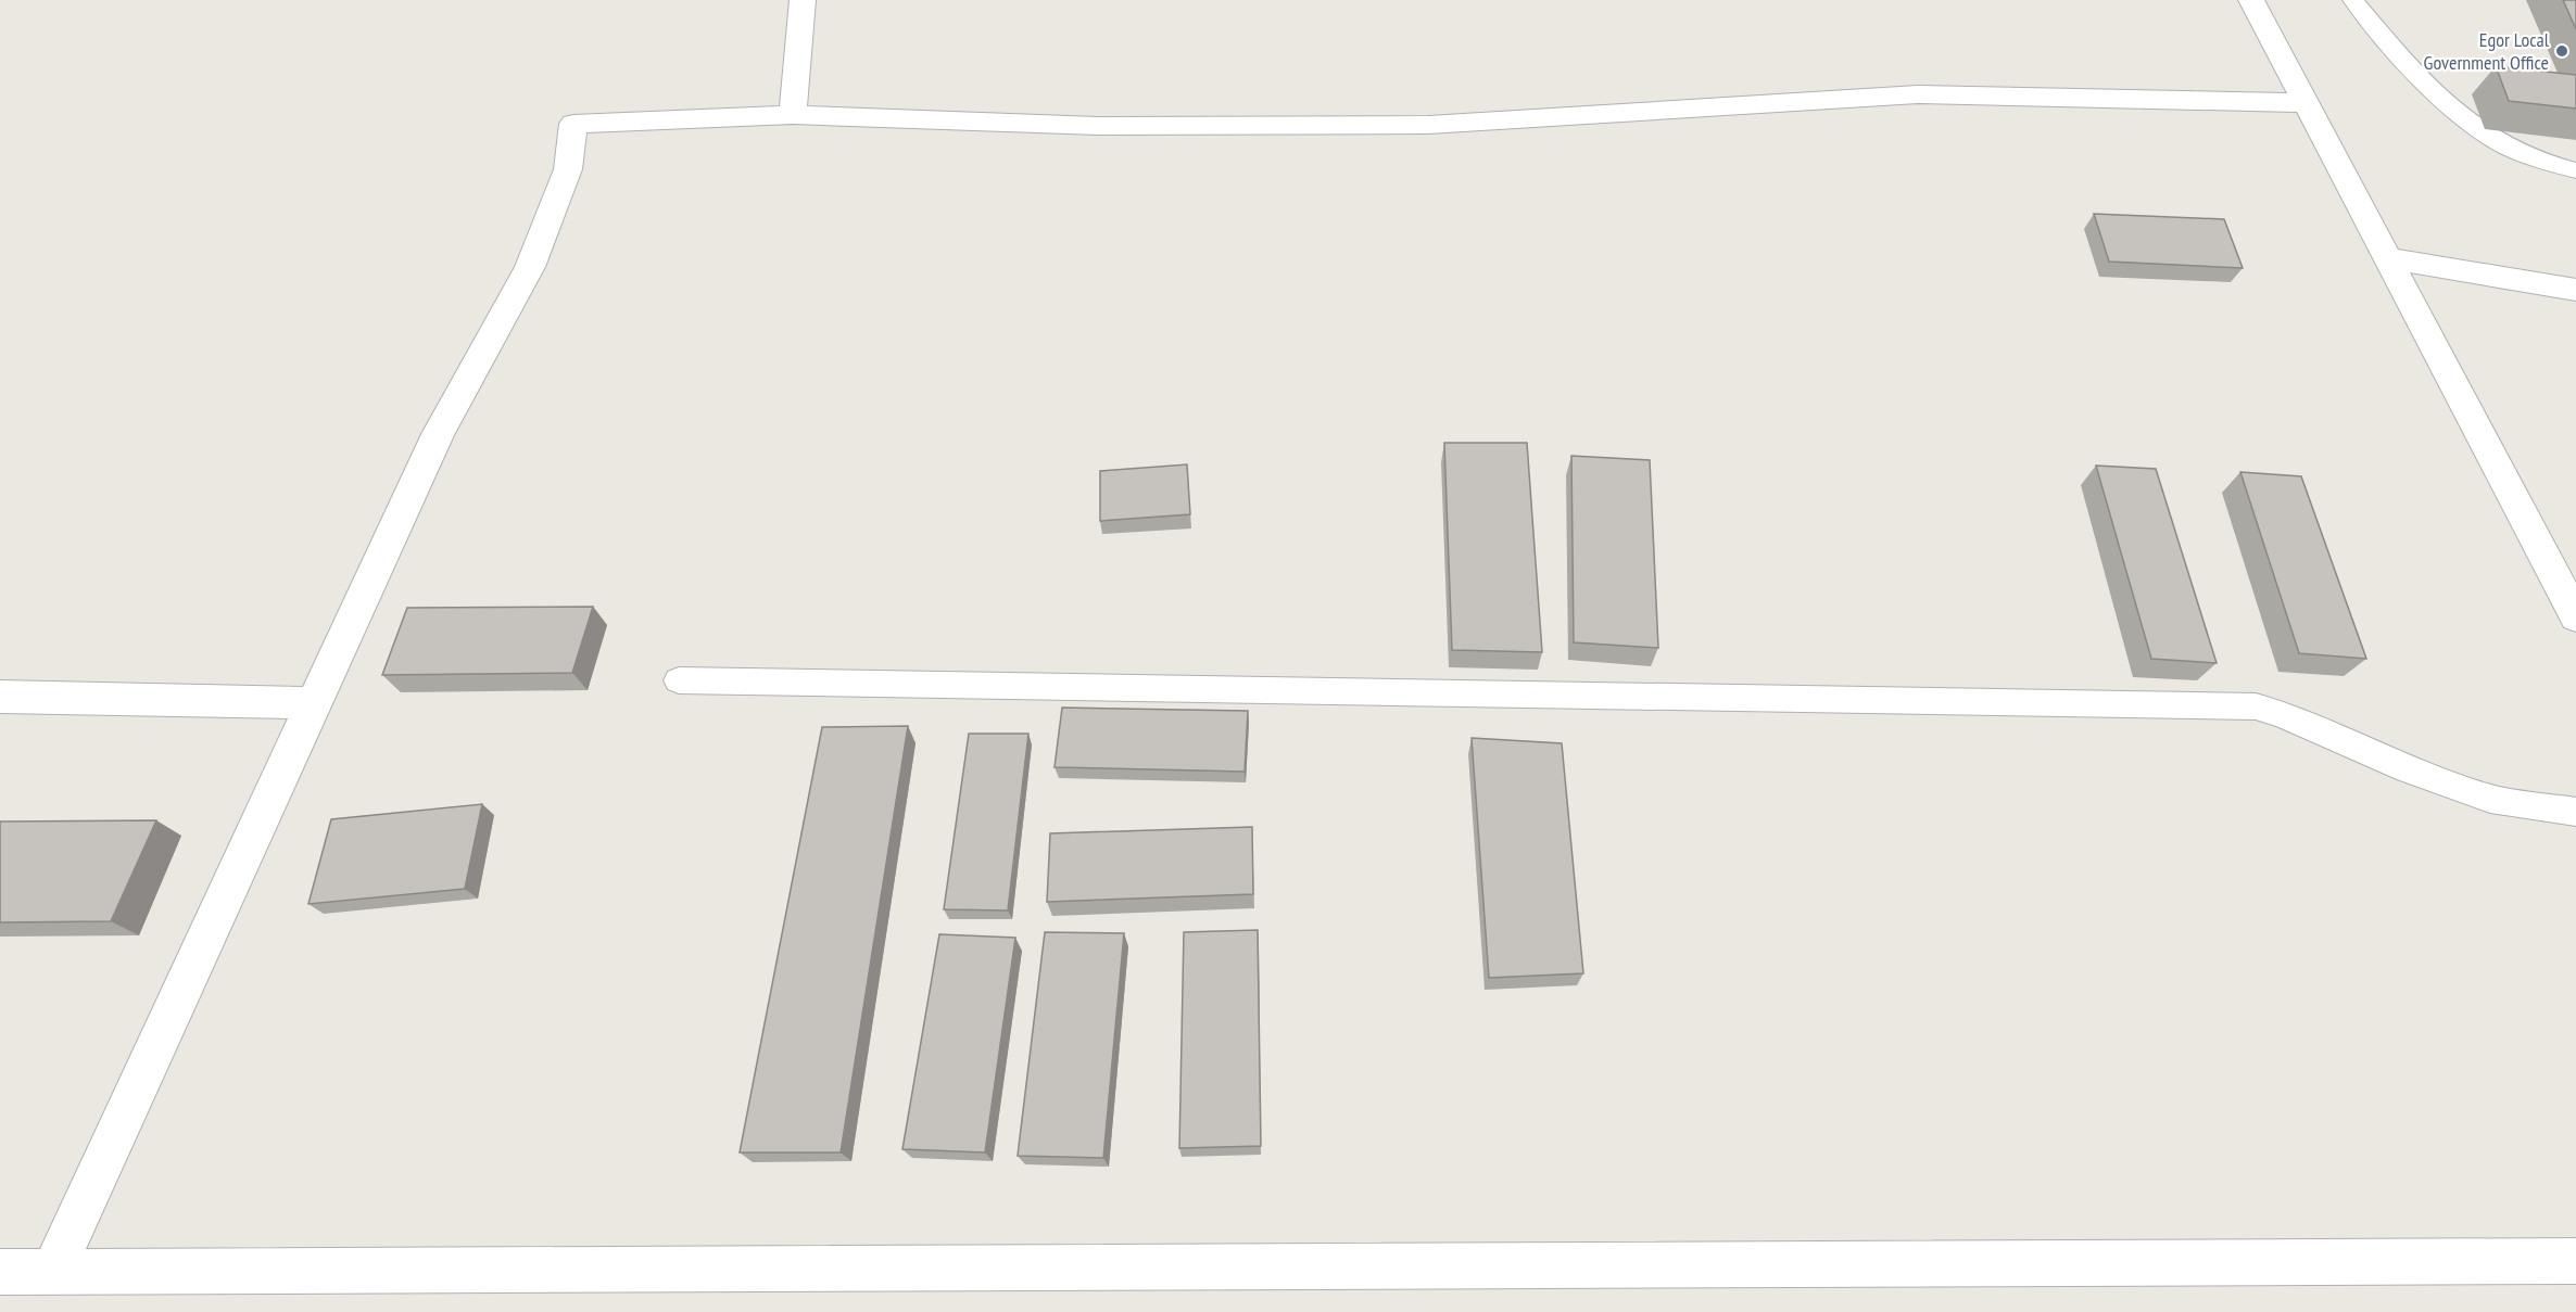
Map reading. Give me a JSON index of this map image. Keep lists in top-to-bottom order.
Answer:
{
  "places": ["Egor Local Government Office"]
}
